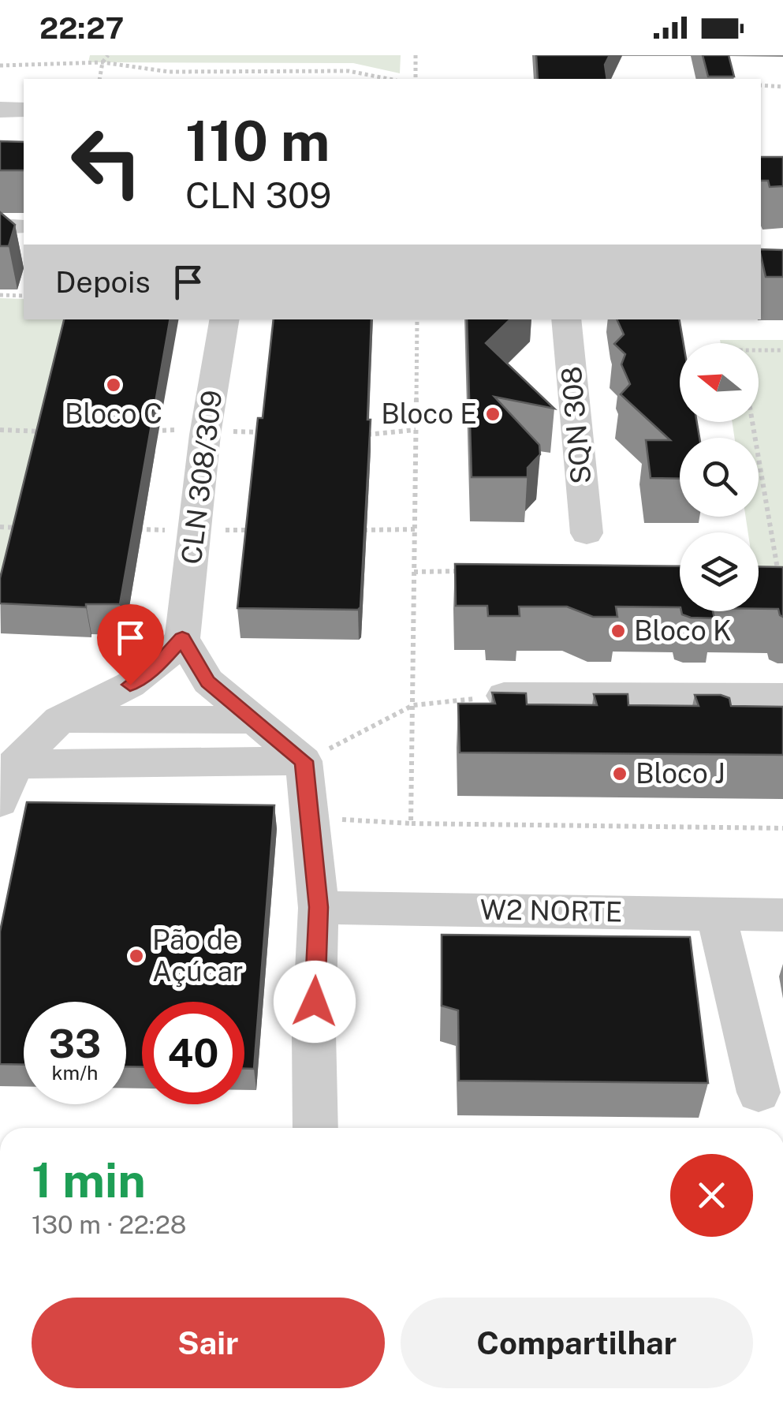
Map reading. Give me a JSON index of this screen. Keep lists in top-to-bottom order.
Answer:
{
  "streets": {
    "street": ["SQN 308", "CLN 308/309", "W2 NORTE"]
  },
  "places": [
    "Bloco C",
    "Bloco E",
    "Bloco K",
    "Bloco J",
    "Pão de Açúcar"
  ],
  "north": "left",
  "page": {
    "status": "22:27",
    "turn": ["110 m", "CLN 309"],
    "then": "Depois",
    "speed": "33 km/h",
    "limit": "40",
    "heading": ["1 min", "130 m · 22:28"],
    "buttons": ["Sair", "Compartilhar"]
  }
}
